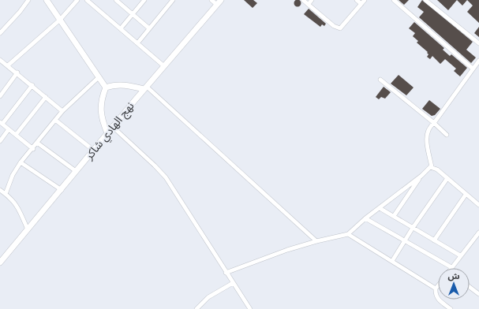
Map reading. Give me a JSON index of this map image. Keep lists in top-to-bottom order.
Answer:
{
  "streets": {
    "street": ["نهج الهادي شاكر"]
  },
  "north": "top"
}
